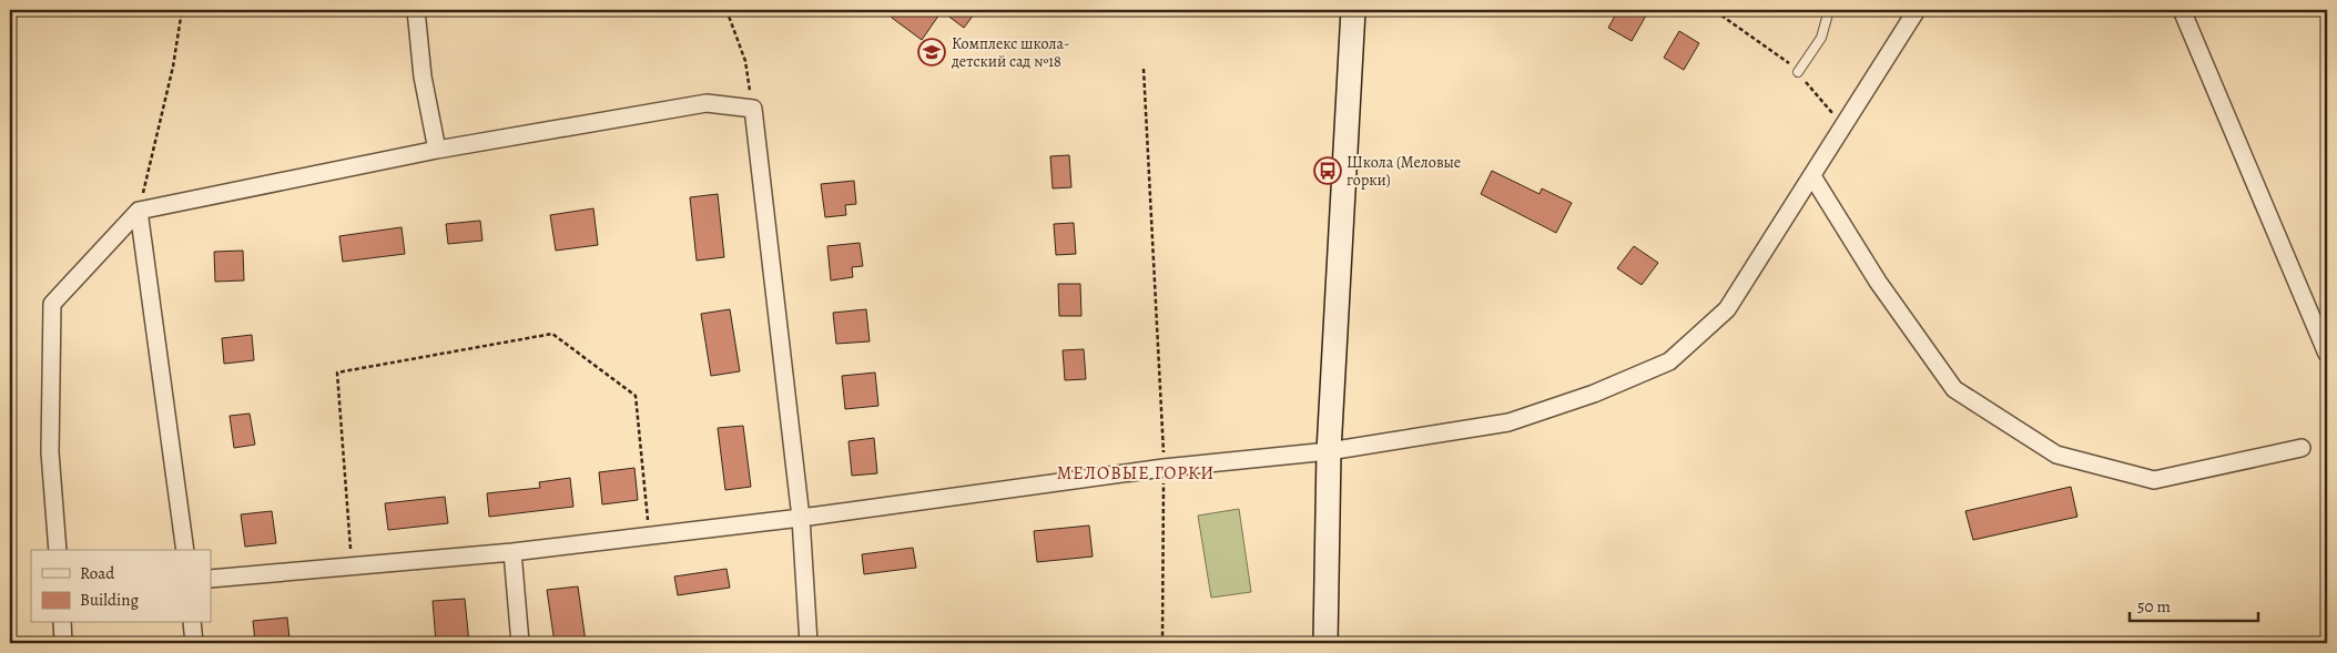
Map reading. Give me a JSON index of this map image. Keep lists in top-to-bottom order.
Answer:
{
  "districts": ["МЕЛОВЫЕ ГОРКИ"],
  "places": {
    "school or university": ["Комплекс школа- детский сад №18"],
    "bus stop": ["Школа (Меловые горки)"]
  },
  "legend": ["Road", "Building"],
  "scale_bar": "50 m"
}
